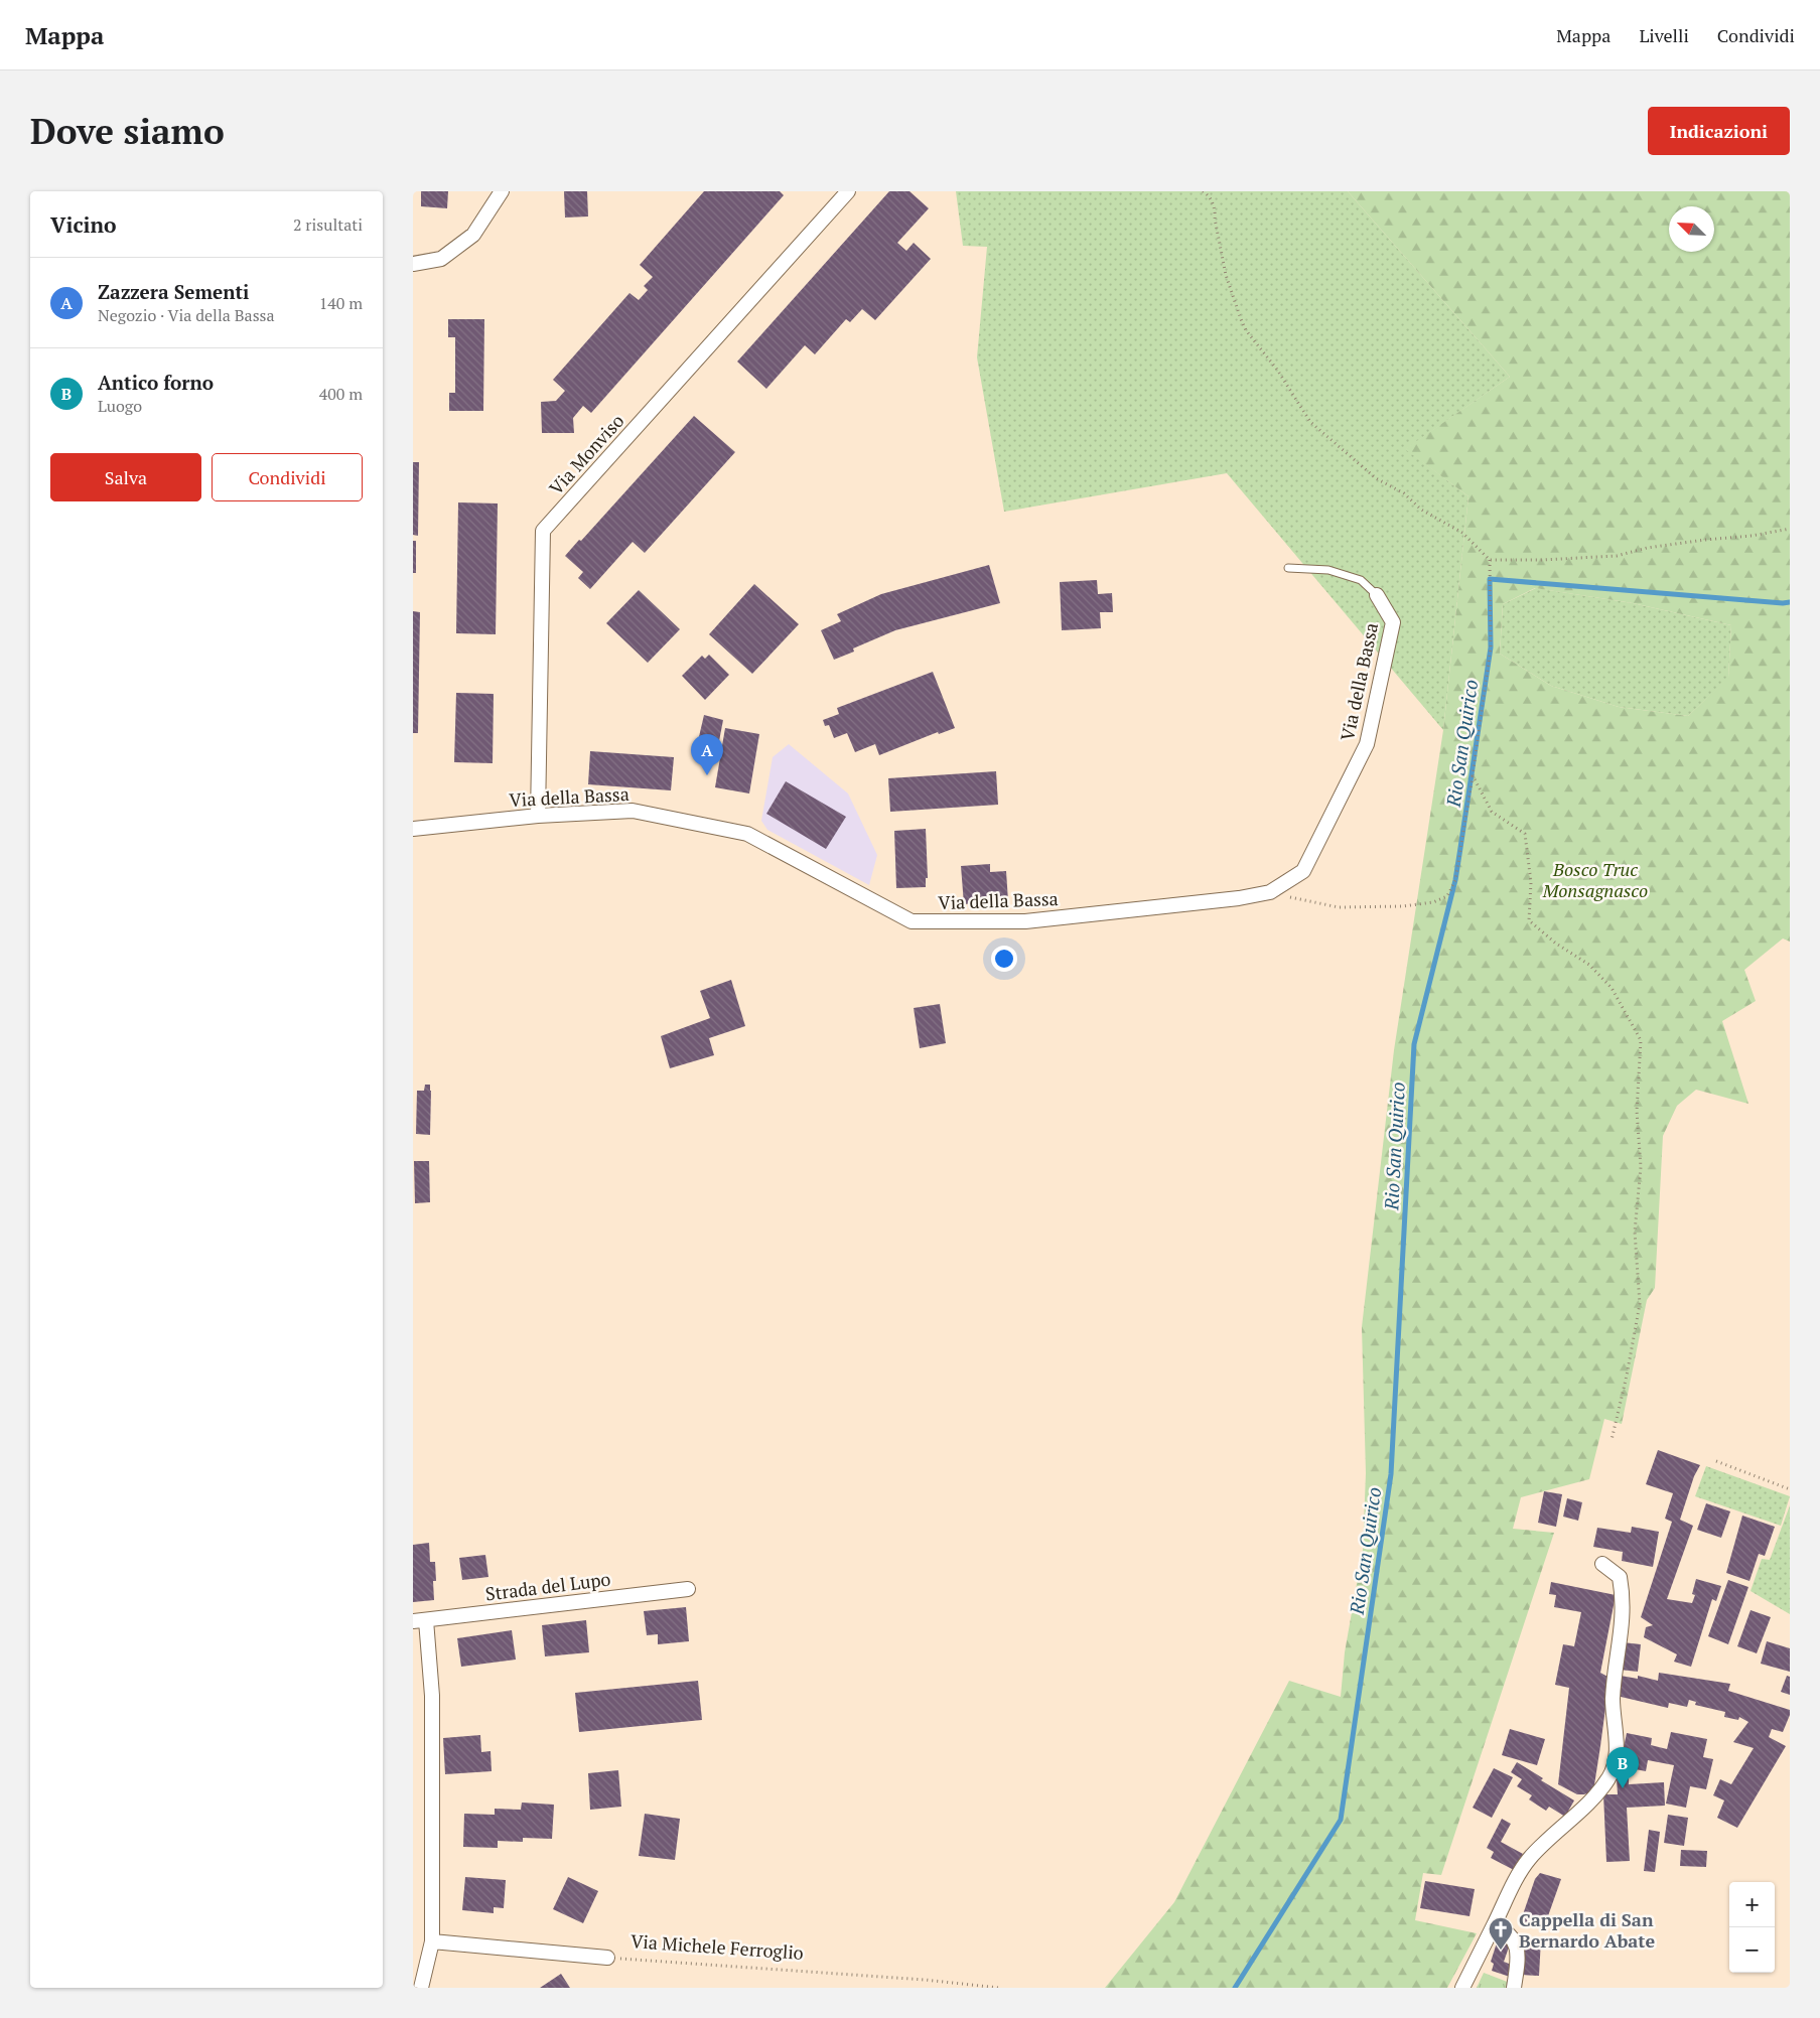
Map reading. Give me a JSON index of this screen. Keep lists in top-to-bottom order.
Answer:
{
  "streets": {
    "street": [
      "Via Monviso",
      "Via della Bassa",
      "Strada del Lupo",
      "Via Michele Ferroglio"
    ]
  },
  "crossings": [
    ["Via Monviso", "Via della Bassa"]
  ],
  "water": ["Rio San Quirico"],
  "parks": ["Bosco Truc Monsagnasco"],
  "places": {
    "church": ["Cappella di San Bernardo Abate"]
  },
  "north": "top left",
  "page": {
    "header": "Mappa",
    "nav": ["Mappa", "Livelli", "Condividi"],
    "buttons": [
      "Indicazioni",
      ["Salva", "Condividi"]
    ],
    "title": "Dove siamo",
    "heading": ["Vicino", "2 risultati"],
    "list": [
      {
        "mark": "A",
        "name": "Zazzera Sementi",
        "note": "Negozio · Via della Bassa",
        "value": "140 m"
      },
      {
        "mark": "B",
        "name": "Antico forno",
        "note": "Luogo",
        "value": "400 m"
      }
    ],
    "pins": ["A", "B"],
    "map_buttons": ["+", "−"]
  }
}
